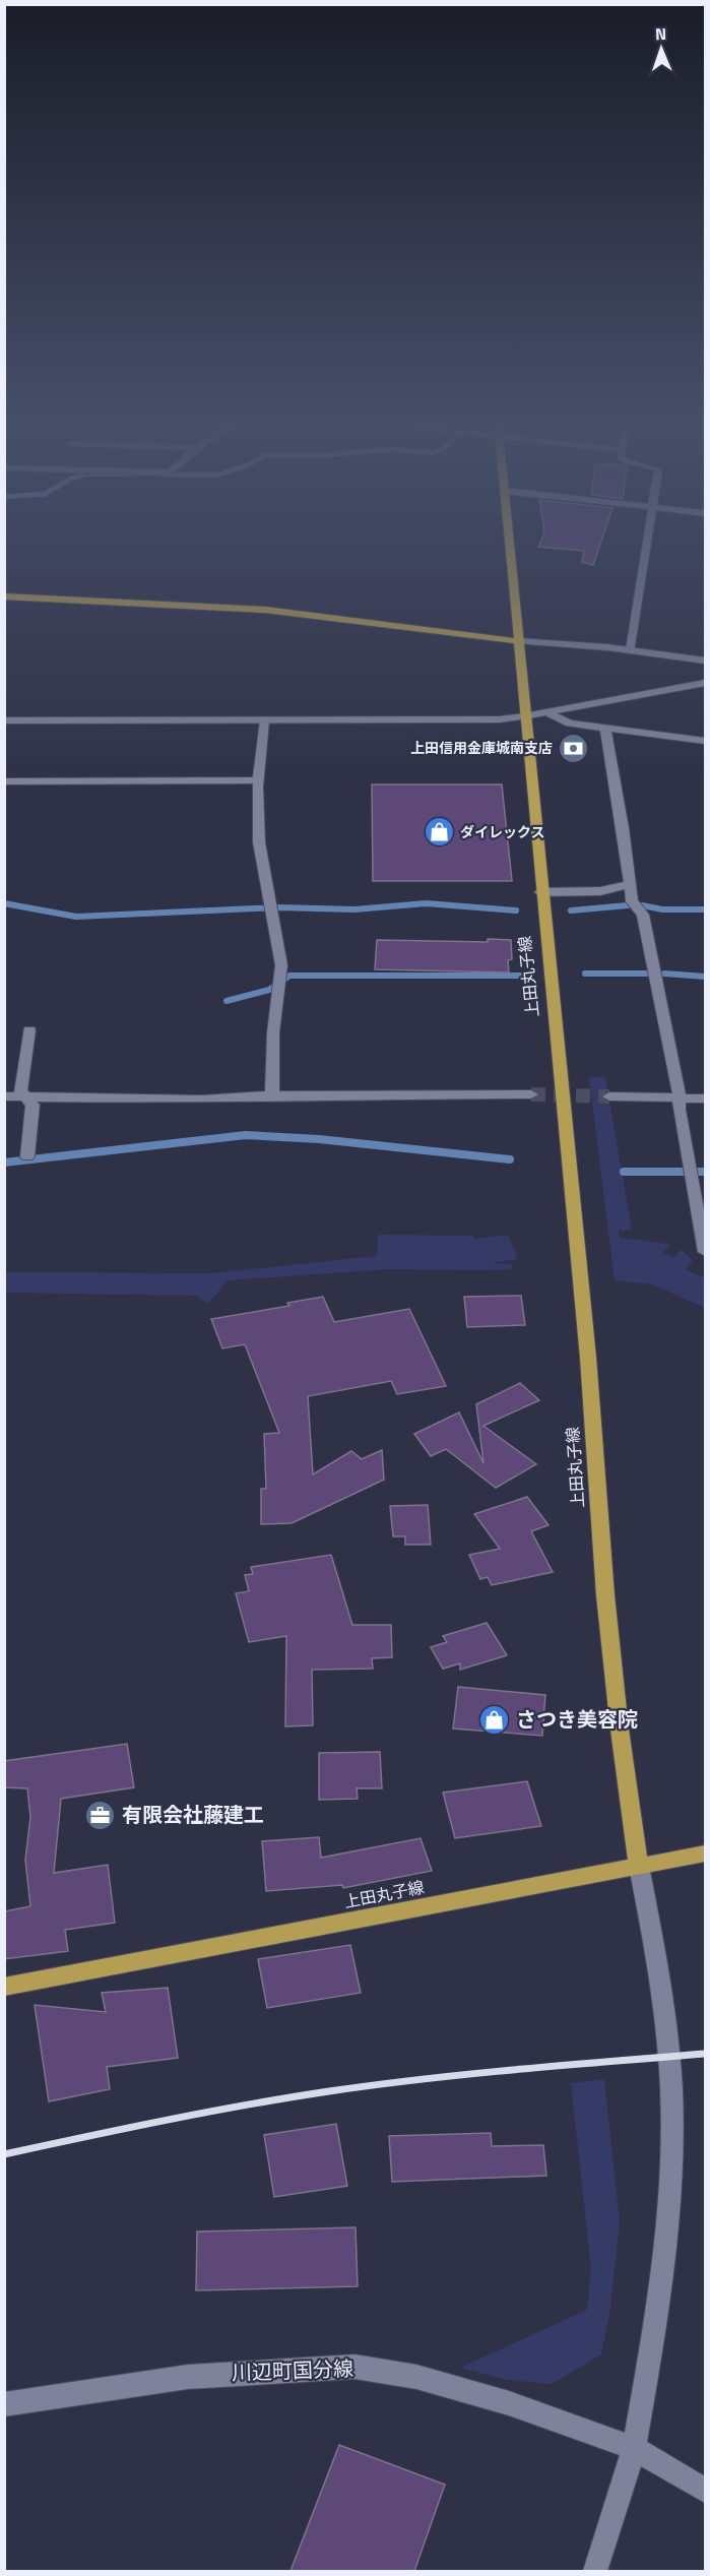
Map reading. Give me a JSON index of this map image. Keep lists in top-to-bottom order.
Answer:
{
  "streets": {
    "main road": ["上田丸子線"],
    "street": ["川辺町国分線"]
  },
  "places": {
    "bank": ["上田信用金庫城南支店"],
    "shop": ["ダイレックス", "さつき美容院"],
    "office": ["有限会社藤建工"]
  },
  "north": "top"
}
